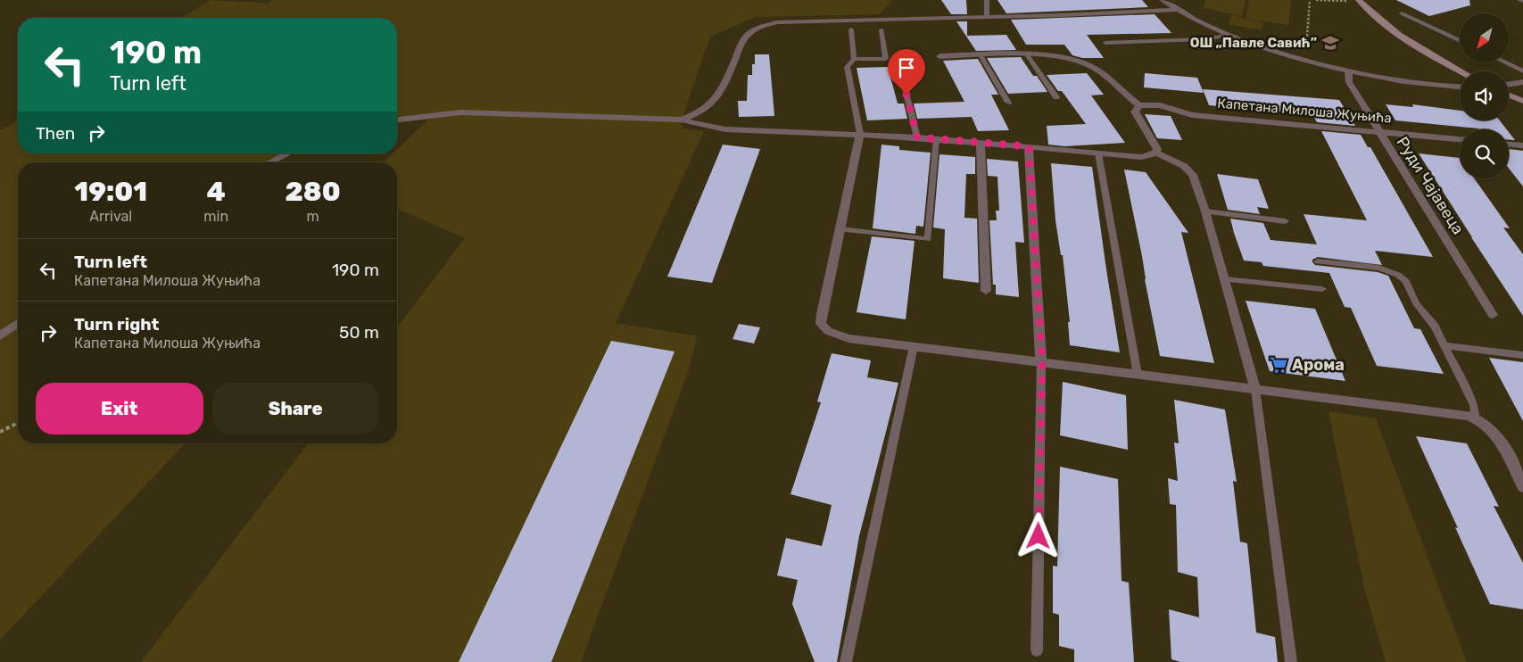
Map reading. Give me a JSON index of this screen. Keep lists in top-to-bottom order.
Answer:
{
  "streets": {
    "street": ["Капетана Милоша Жуњића", "Руди Чајавеца"]
  },
  "crossings": [
    ["Капетана Милоша Жуњића", "Руди Чајавеца"]
  ],
  "places": {
    "school or university": ["ОШ „Павле Савић”"],
    "supermarket": ["Арома"]
  },
  "north": "bottom left",
  "page": {
    "turn": ["190 m", "Turn left"],
    "then": "Then",
    "eta": [
      "19:01",
      "Arrival",
      "4",
      "min",
      "280",
      "m"
    ],
    "list": [
      {
        "name": "Turn left",
        "note": "Капетана Милоша Жуњића",
        "value": "190 m"
      },
      {
        "name": "Turn right",
        "note": "Капетана Милоша Жуњића",
        "value": "50 m"
      }
    ],
    "buttons": ["Exit", "Share"]
  }
}
